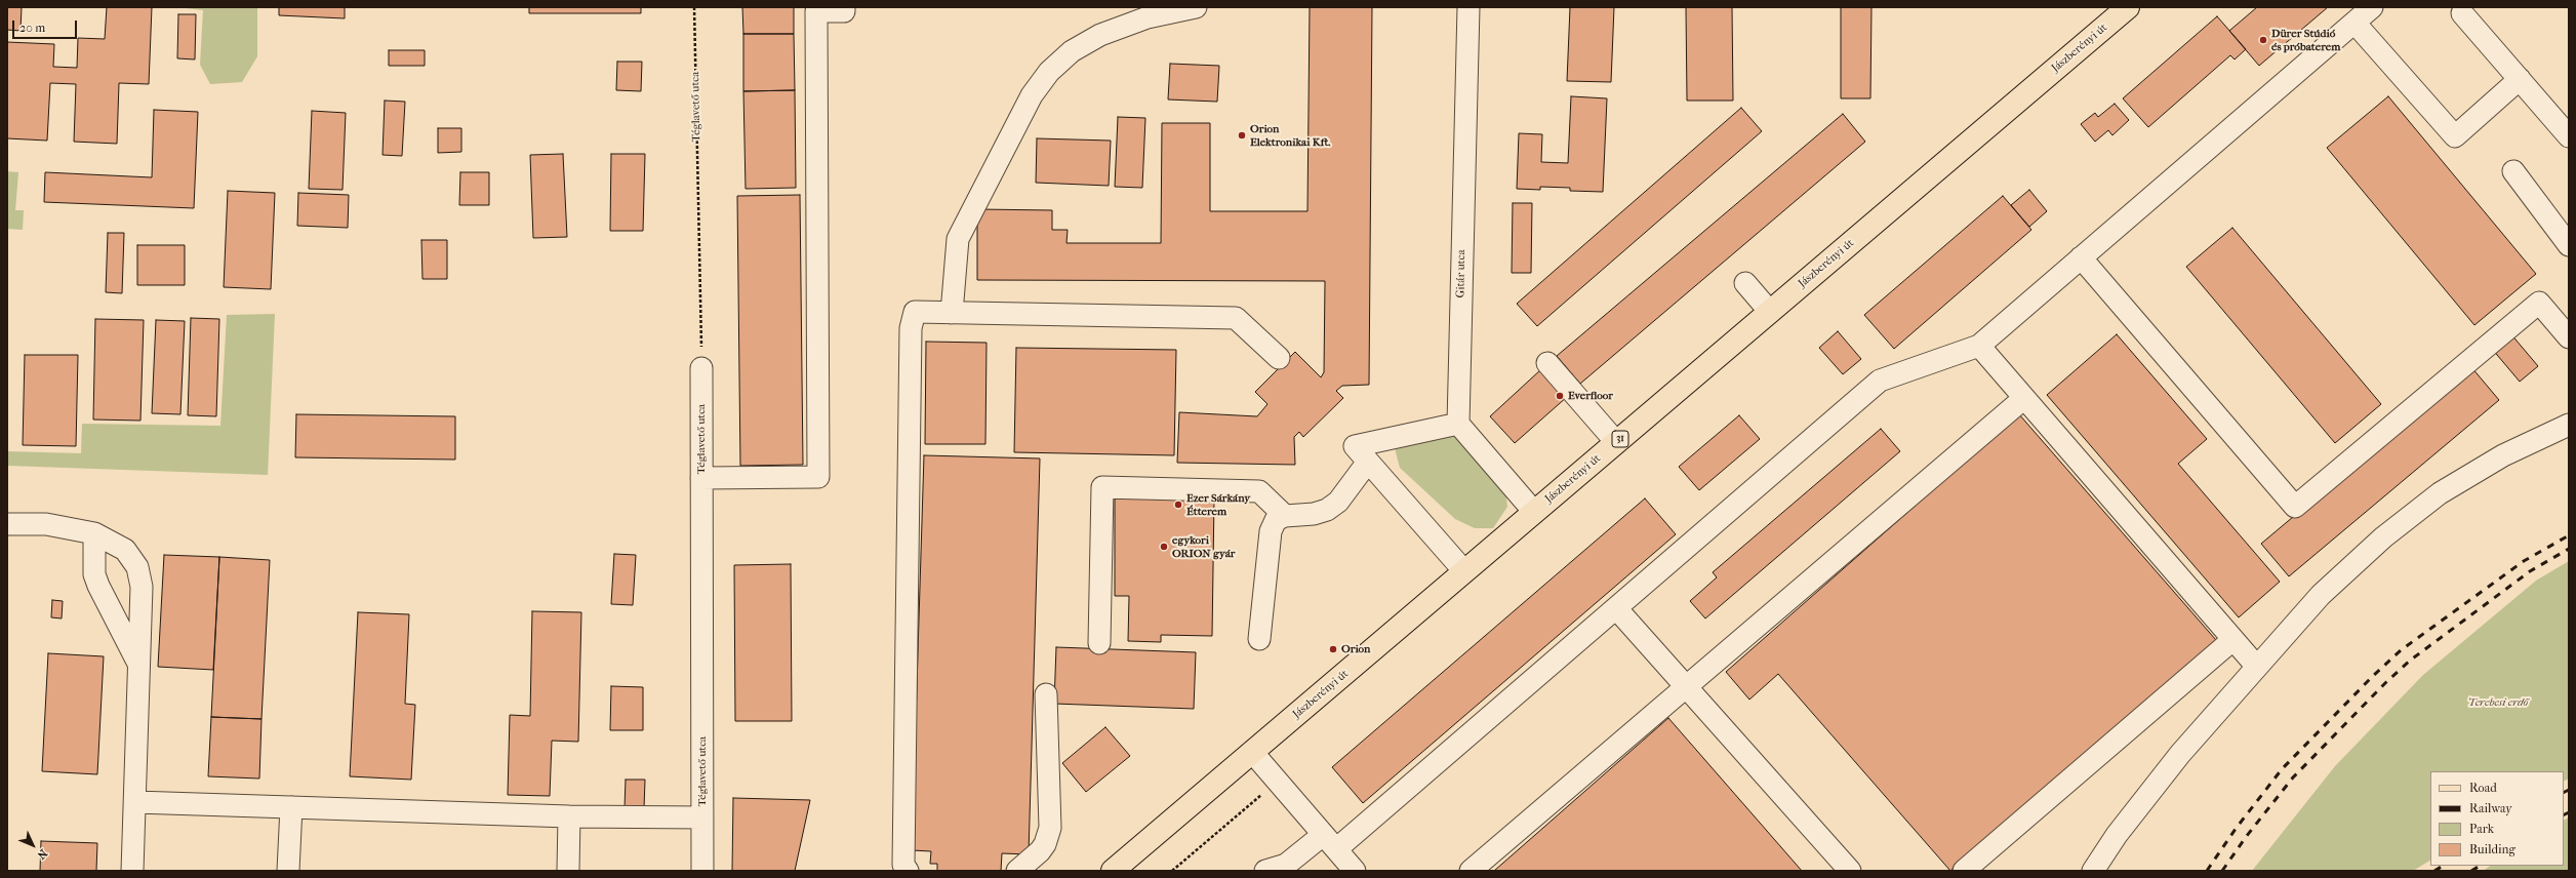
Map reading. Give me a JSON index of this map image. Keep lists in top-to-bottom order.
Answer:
{
  "streets": {
    "main road": ["Jászberényi út", "31"],
    "street": ["Téglavető utca", "Gitár utca"]
  },
  "parks": ["Terebesi erdő"],
  "places": [
    "Dürer Stúdió és próbaterem",
    "Orion Elektronikai Kft.",
    "Everfloor",
    "Ezer Sárkány Étterem",
    "egykori ORION gyár",
    "Orion"
  ],
  "legend": [
    "Road",
    "Railway",
    "Park",
    "Building"
  ],
  "scale_bar": "20 m",
  "north": "bottom right"
}
